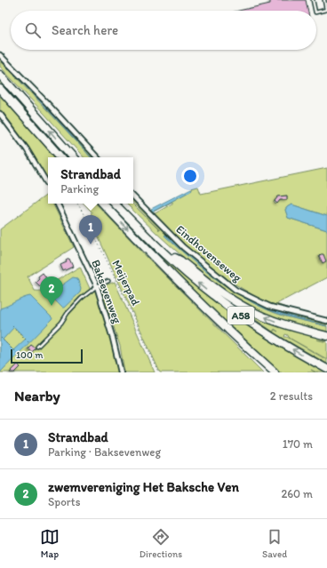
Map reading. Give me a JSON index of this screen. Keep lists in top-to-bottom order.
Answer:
{
  "streets": {
    "highway": ["A58"],
    "street": ["Eindhovenseweg", "Baksevenweg"],
    "path": ["Meijerpad"]
  },
  "scale_bar": "100 m",
  "page": {
    "search": "Search here",
    "popup": ["Strandbad", "Parking"],
    "pins": ["1", "2"],
    "scale": "100 m",
    "heading": ["Nearby", "2 results"],
    "list": [
      {
        "mark": "1",
        "name": "Strandbad",
        "note": "Parking · Baksevenweg",
        "value": "170 m"
      },
      {
        "mark": "2",
        "name": "zwemvereniging Het Baksche Ven",
        "note": "Sports",
        "value": "260 m"
      }
    ],
    "nav": ["Map", "Directions", "Saved"]
  }
}
